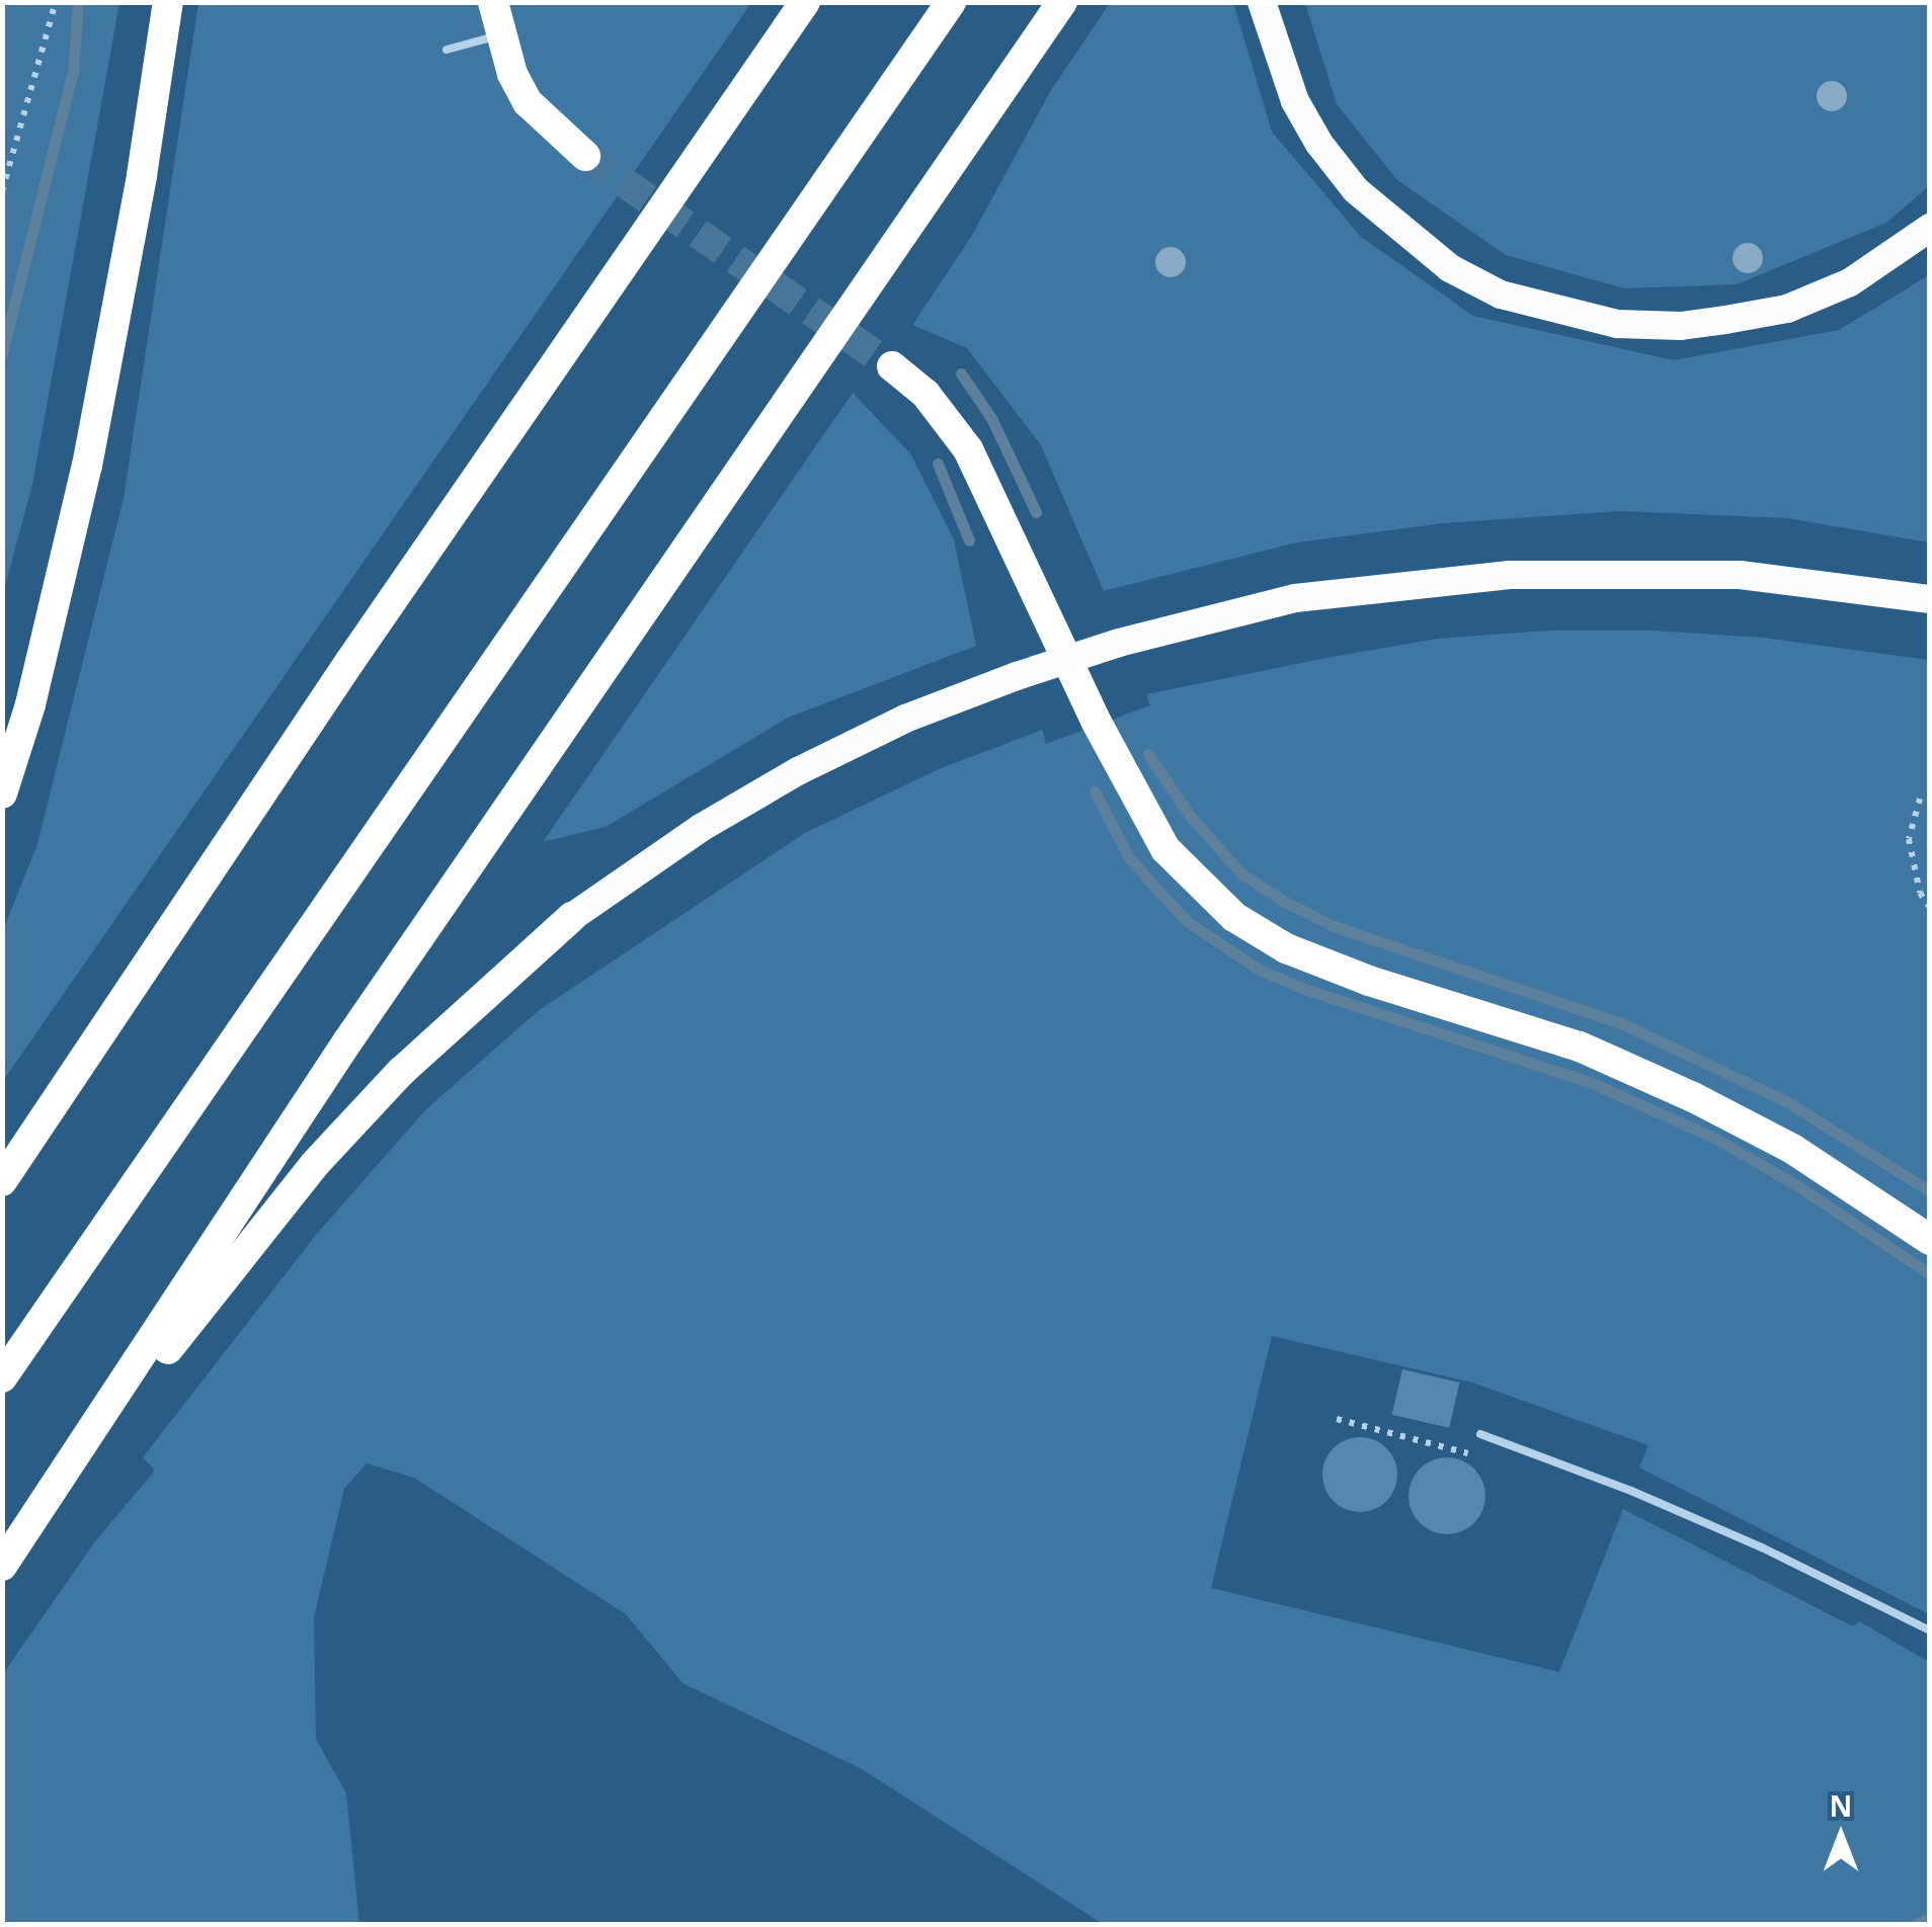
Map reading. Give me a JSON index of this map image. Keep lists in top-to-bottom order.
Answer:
{
  "north": "top"
}
